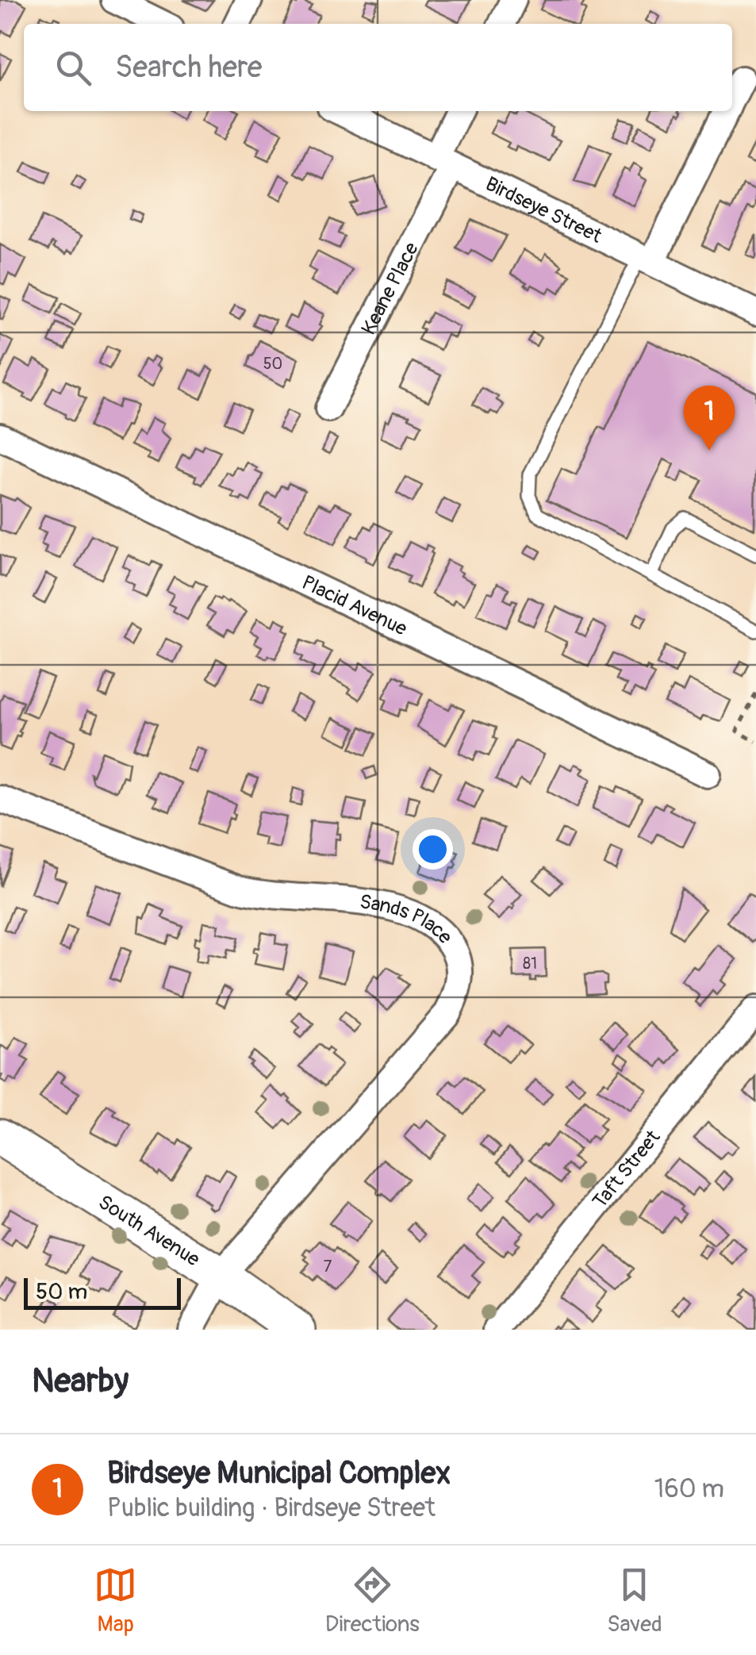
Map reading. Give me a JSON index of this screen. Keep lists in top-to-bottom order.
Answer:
{
  "streets": {
    "main road": ["South Avenue"],
    "street": [
      "Birdseye Street",
      "Keane Place",
      "Placid Avenue",
      "Sands Place",
      "Taft Street"
    ]
  },
  "crossings": [
    ["Birdseye Street", "Keane Place"],
    ["Sands Place", "South Avenue"]
  ],
  "house_numbers": ["50", "81", "7"],
  "scale_bar": "50 m",
  "page": {
    "search": "Search here",
    "pins": "1",
    "scale": "50 m",
    "heading": "Nearby",
    "list": [
      {
        "mark": "1",
        "name": "Birdseye Municipal Complex",
        "note": "Public building · Birdseye Street",
        "value": "160 m"
      }
    ],
    "nav": ["Map", "Directions", "Saved"]
  }
}
